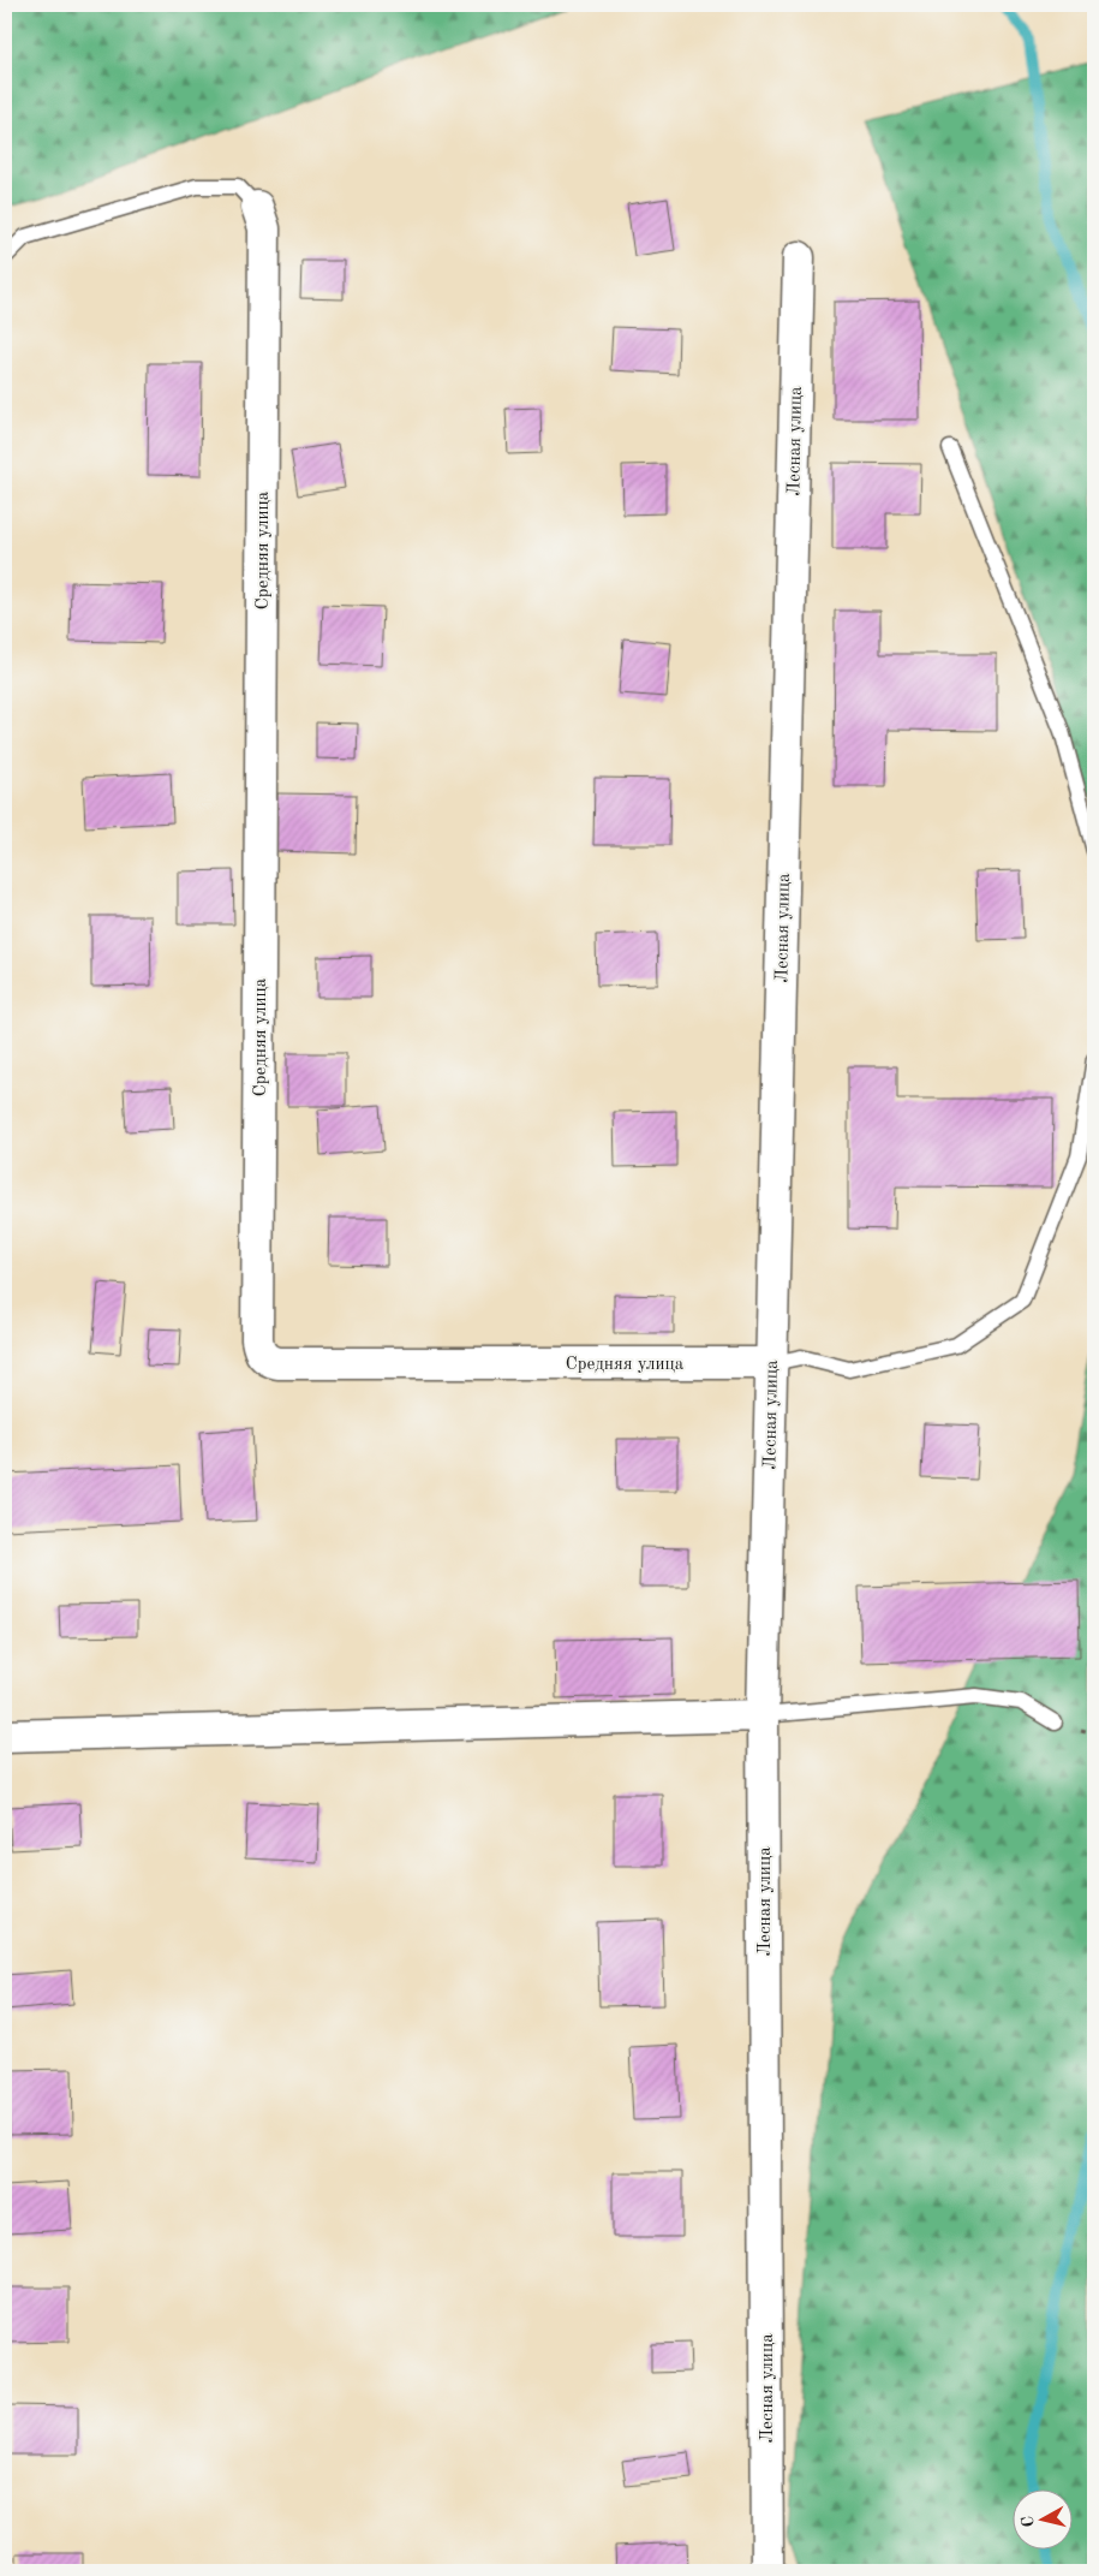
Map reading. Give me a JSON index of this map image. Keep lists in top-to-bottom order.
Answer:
{
  "streets": {
    "street": ["Лесная улица", "Средняя улица"]
  },
  "crossings": [
    ["Лесная улица", "Средняя улица"]
  ],
  "north": "left"
}
